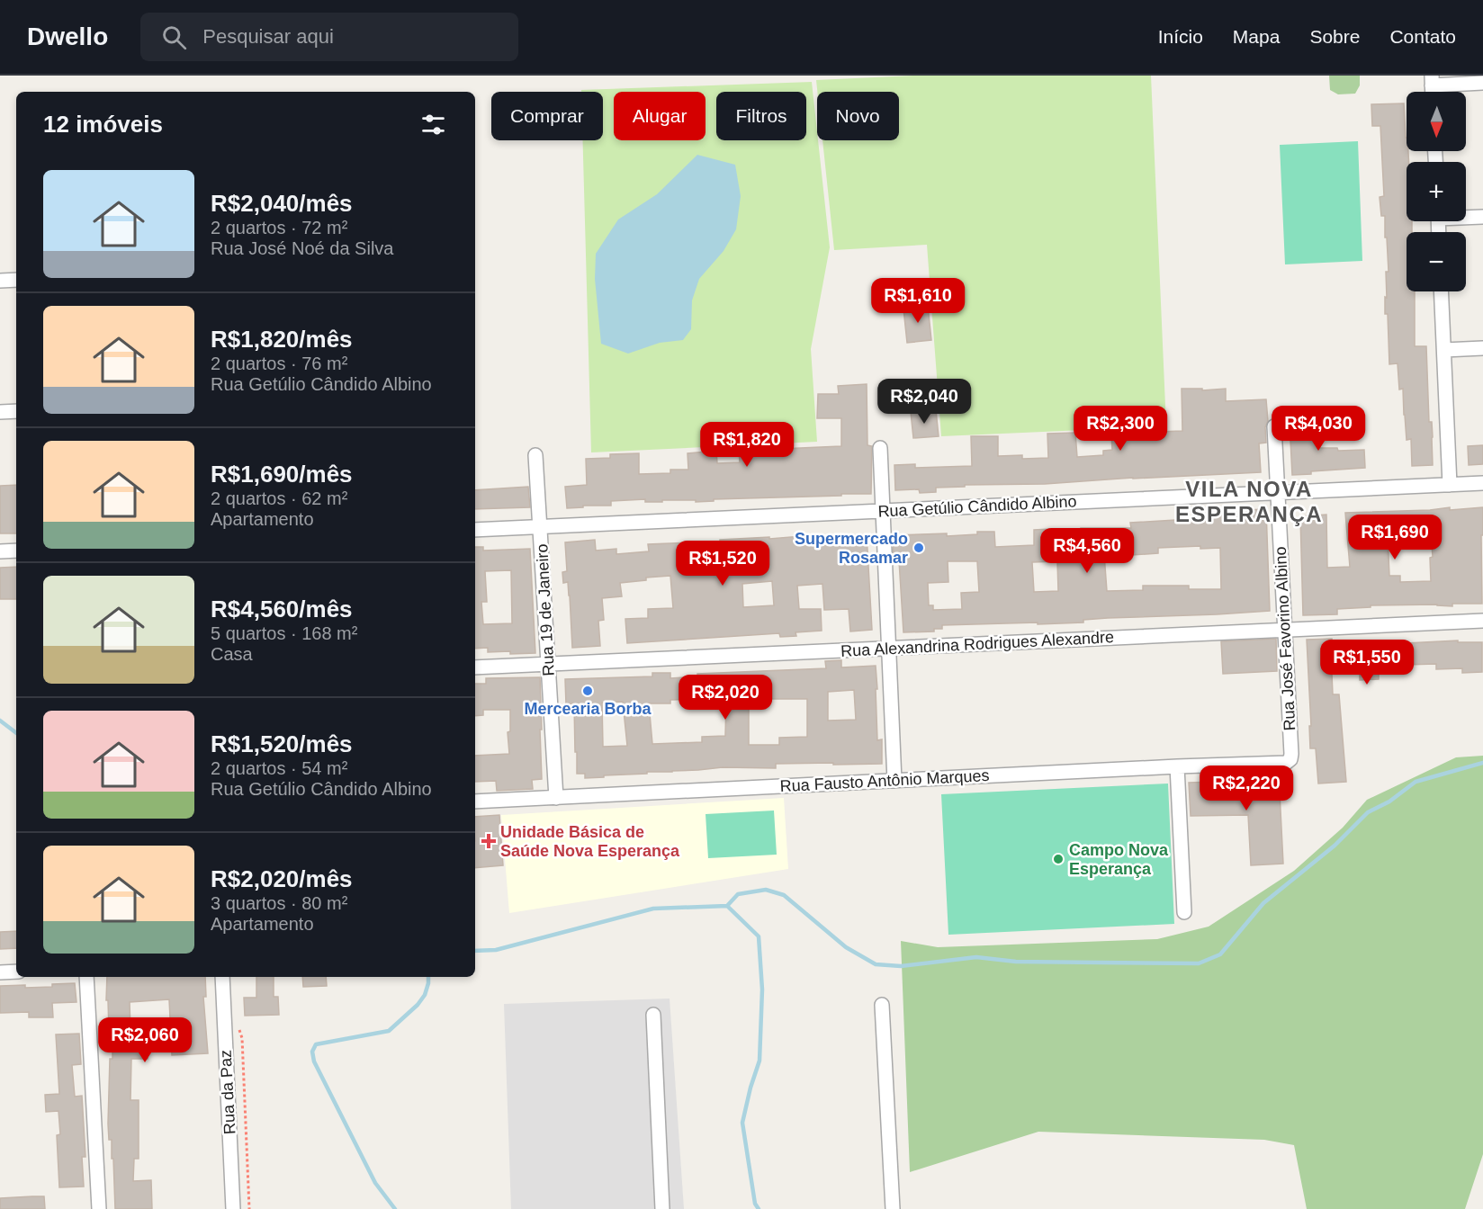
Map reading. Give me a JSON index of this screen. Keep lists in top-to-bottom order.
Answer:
{
  "streets": {
    "street": [
      "Rua Getúlio Cândido Albino",
      "Rua 19 de Janeiro",
      "Rua José Favorino Albino",
      "Rua Alexandrina Rodrigues Alexandre",
      "Rua Fausto Antônio Marques",
      "Rua da Paz"
    ]
  },
  "crossings": [
    ["Rua Getúlio Cândido Albino", "Rua 19 de Janeiro"],
    ["Rua Getúlio Cândido Albino", "Rua José Favorino Albino"],
    ["Rua 19 de Janeiro", "Rua Alexandrina Rodrigues Alexandre"],
    ["Rua 19 de Janeiro", "Rua Fausto Antônio Marques"],
    ["Rua José Favorino Albino", "Rua Alexandrina Rodrigues Alexandre"],
    ["Rua José Favorino Albino", "Rua Fausto Antônio Marques"]
  ],
  "districts": ["VILA NOVA ESPERANÇA"],
  "places": {
    "other": ["Supermercado Rosamar", "Mercearia Borba", "Campo Nova Esperança"],
    "health": ["Unidade Básica de Saúde Nova Esperança"]
  },
  "north": "bottom",
  "page": {
    "header": "Dwello",
    "search": "Pesquisar aqui",
    "nav": [
      "Início",
      "Mapa",
      "Sobre",
      "Contato"
    ],
    "map_buttons": ["+", "−"],
    "chip": [
      "Comprar",
      "Alugar",
      "Filtros",
      "Novo"
    ],
    "heading": "12 imóveis",
    "list": [
      {
        "name": "R$2,040/mês",
        "note": "2 quartos · 72 m² · Rua José Noé da Silva"
      },
      {
        "name": "R$1,820/mês",
        "note": "2 quartos · 76 m² · Rua Getúlio Cândido Albino"
      },
      {
        "name": "R$1,690/mês",
        "note": "2 quartos · 62 m² · Apartamento"
      },
      {
        "name": "R$4,560/mês",
        "note": "5 quartos · 168 m² · Casa"
      },
      {
        "name": "R$1,520/mês",
        "note": "2 quartos · 54 m² · Rua Getúlio Cândido Albino"
      },
      {
        "name": "R$2,020/mês",
        "note": "3 quartos · 80 m² · Apartamento"
      }
    ],
    "price": [
      "R$1,610",
      "R$2,040",
      "R$2,300",
      "R$4,030",
      "R$1,820",
      "R$1,690",
      "R$4,560",
      "R$1,520",
      "R$1,550",
      "R$2,020",
      "R$2,220",
      "R$2,060"
    ]
  }
}
